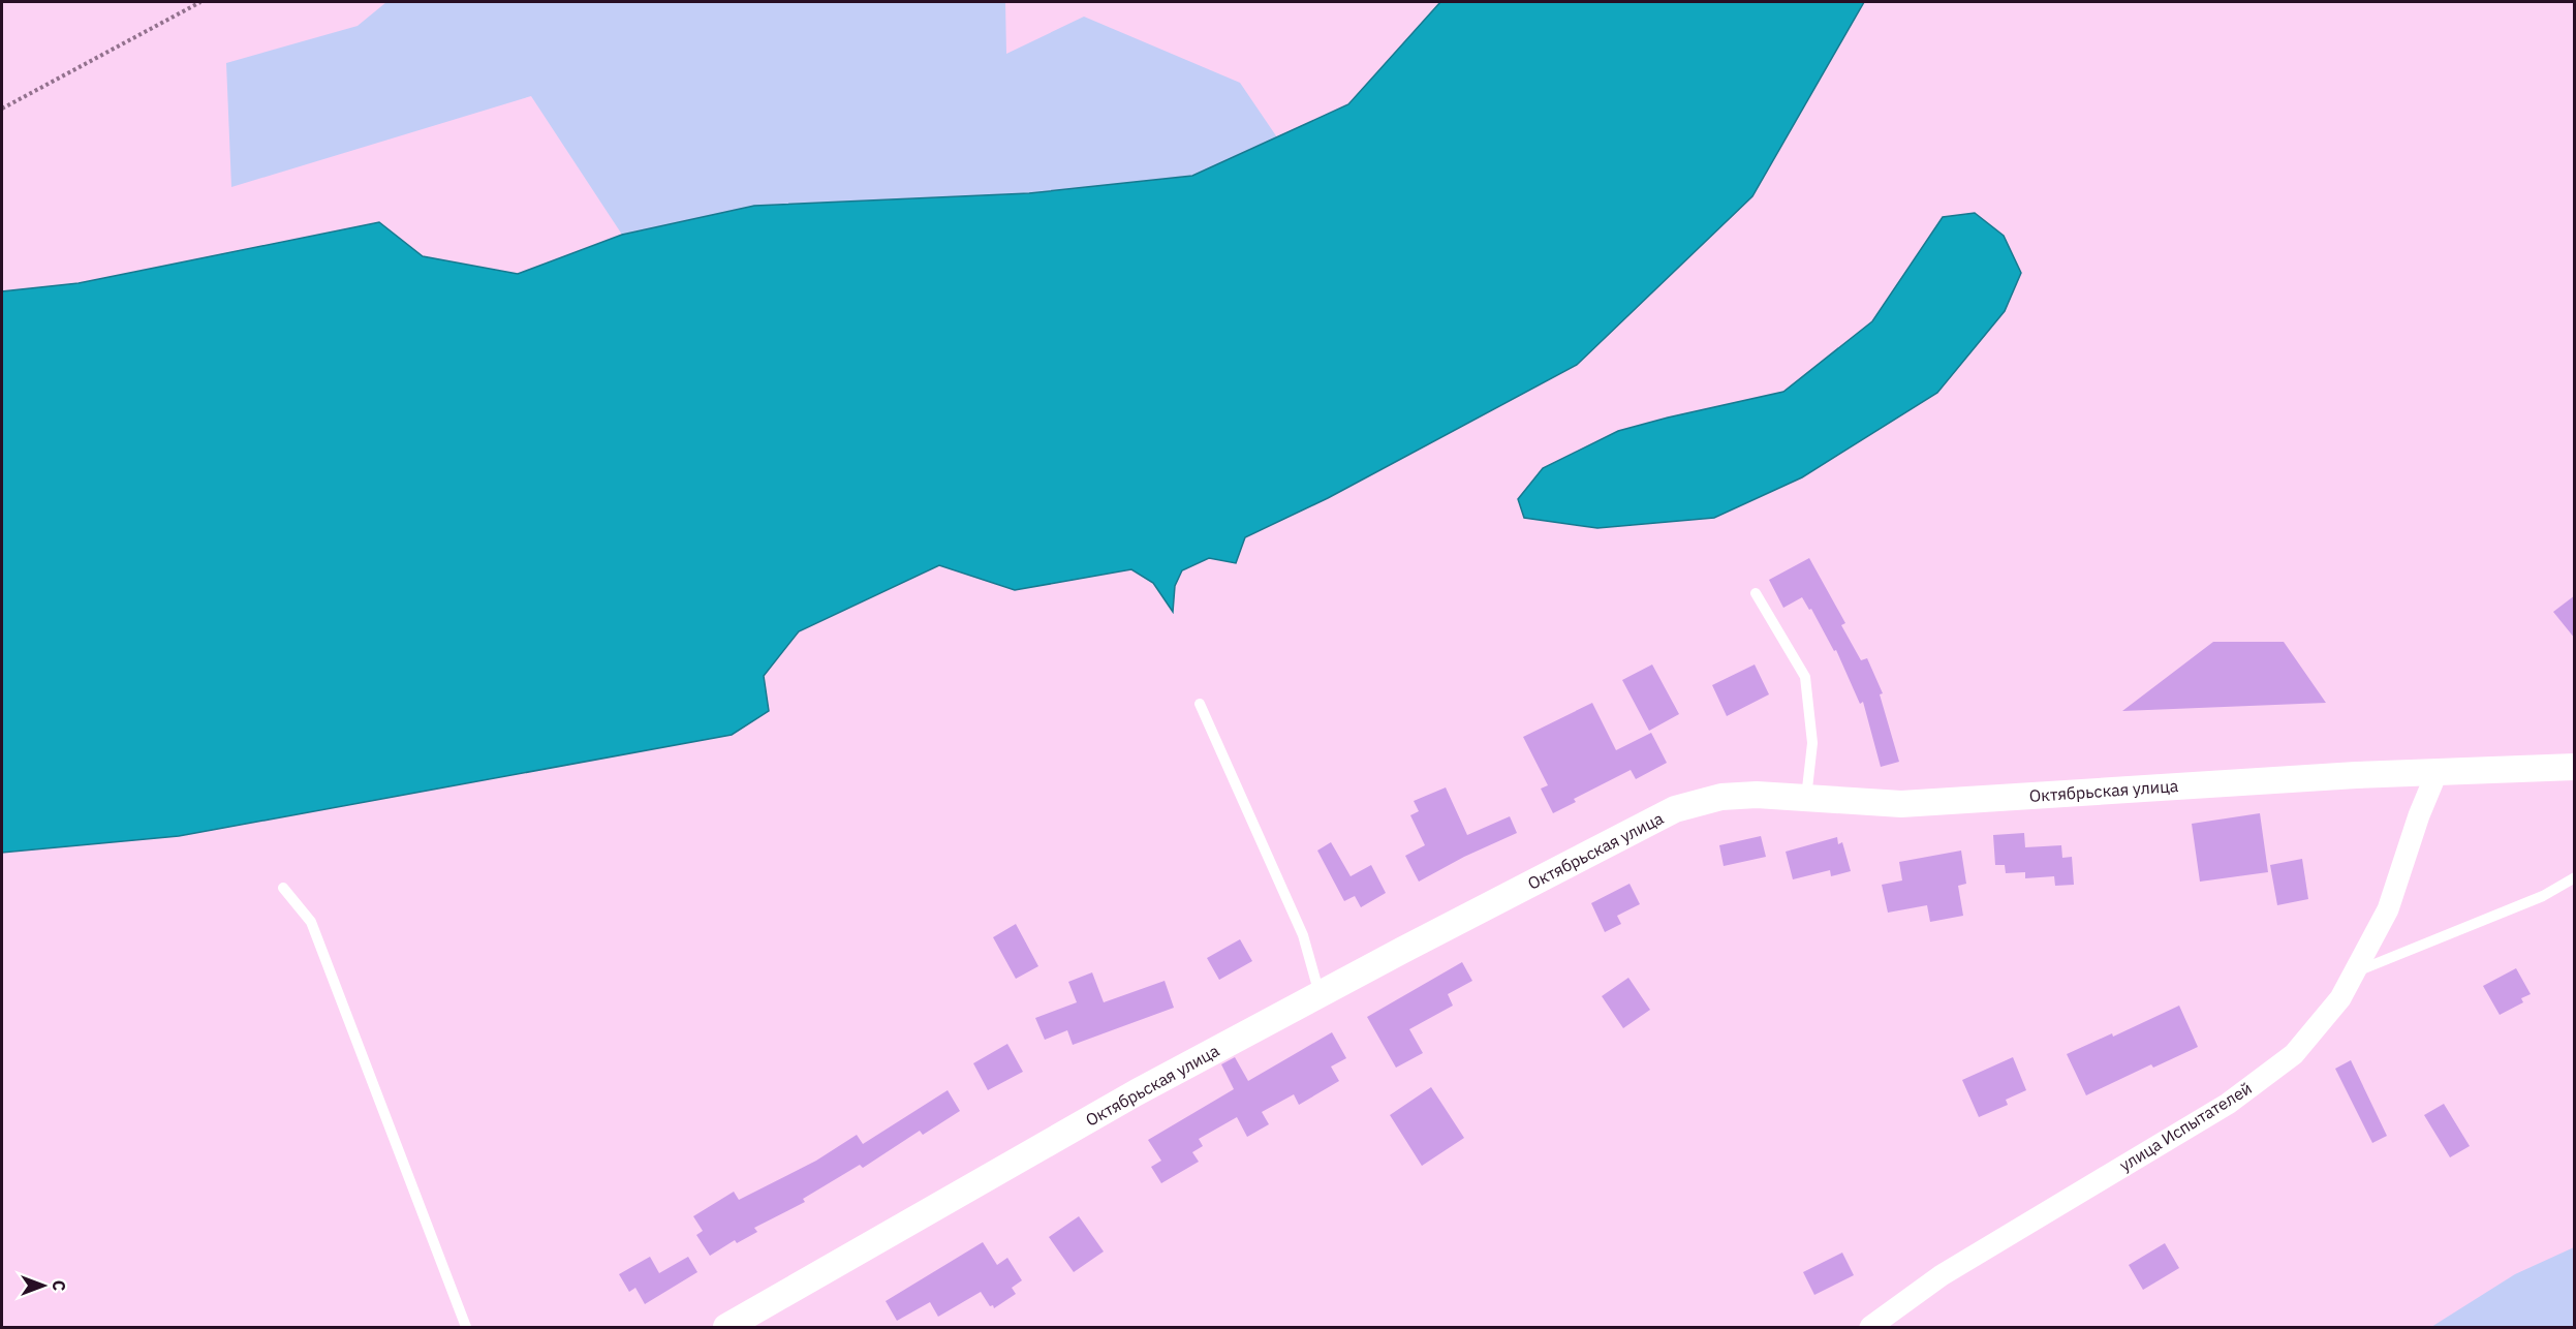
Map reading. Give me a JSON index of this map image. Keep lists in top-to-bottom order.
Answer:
{
  "streets": {
    "street": ["Октябрьская улица", "улица Испытателей"]
  },
  "crossings": [
    ["Октябрьская улица", "улица Испытателей"]
  ],
  "north": "right"
}
